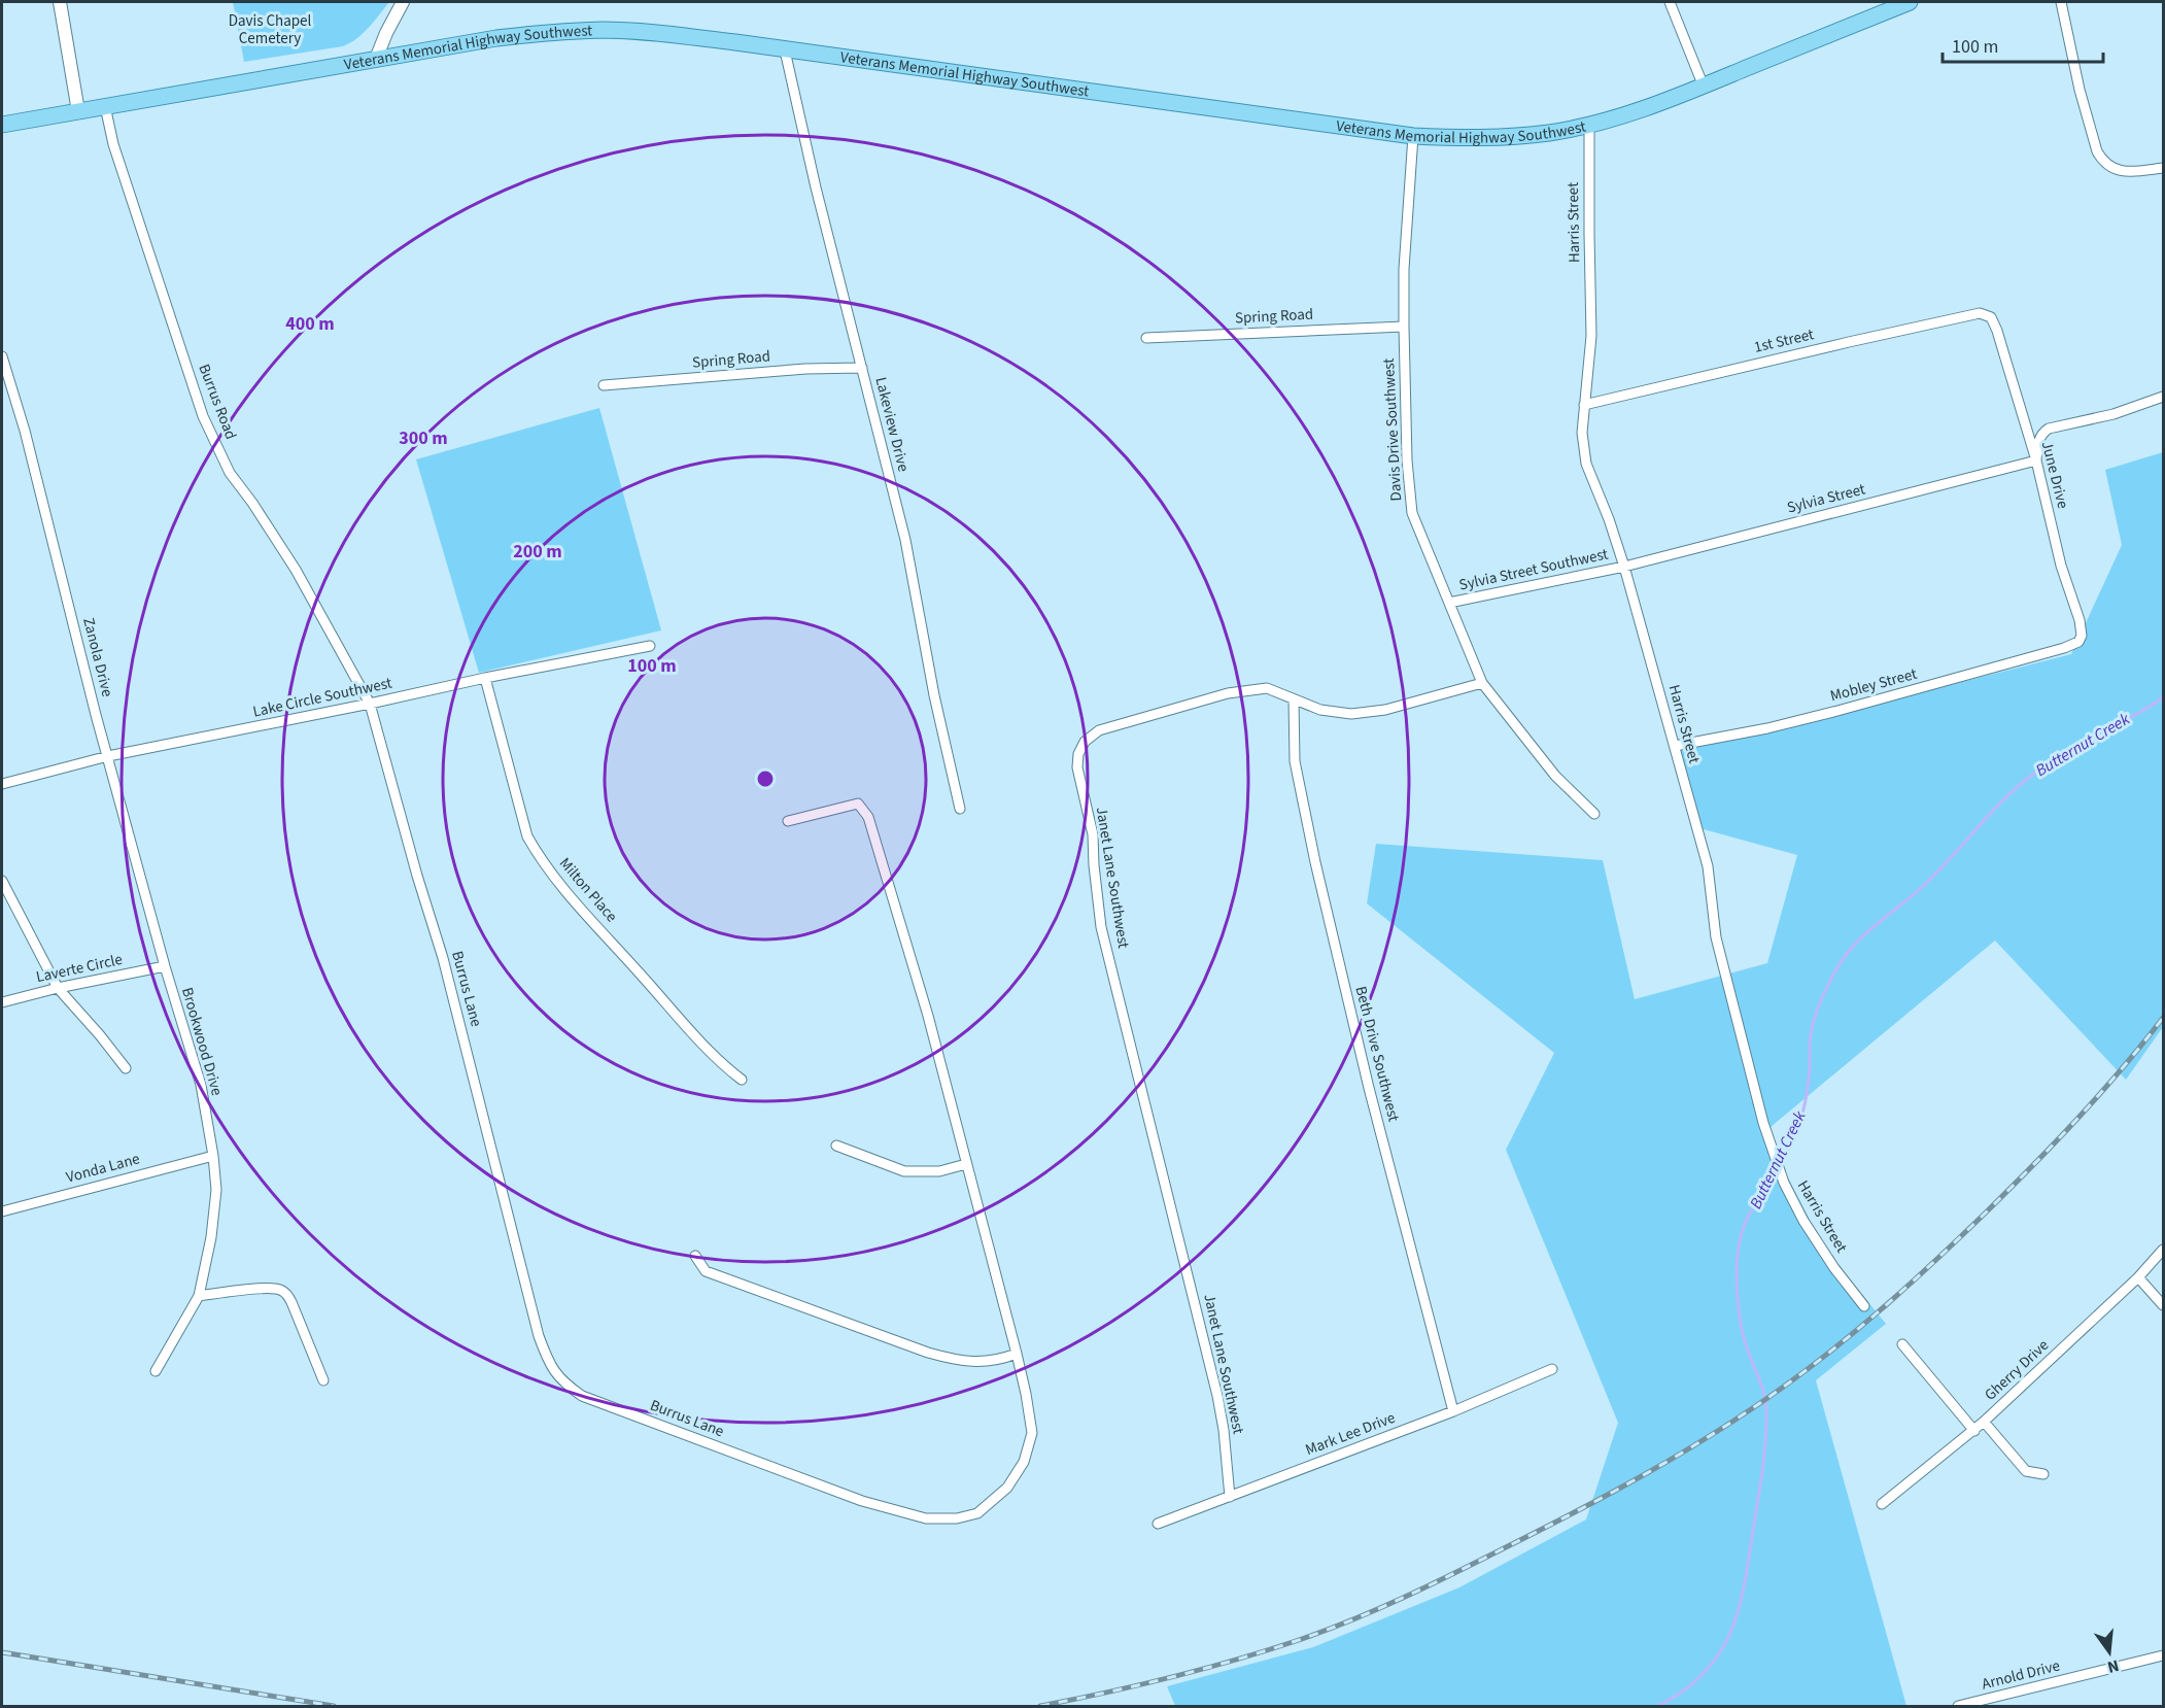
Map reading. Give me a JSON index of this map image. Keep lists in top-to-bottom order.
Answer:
{
  "streets": {
    "main road": ["Veterans Memorial Highway Southwest"],
    "street": [
      "Harris Street",
      "Spring Road",
      "1st Street",
      "Burrus Road",
      "Lakeview Drive",
      "Davis Drive Southwest",
      "June Drive",
      "Sylvia Street",
      "Sylvia Street Southwest",
      "Zanola Drive",
      "Mobley Street",
      "Lake Circle Southwest",
      "Janet Lane Southwest",
      "Milton Place",
      "Laverte Circle",
      "Burrus Lane",
      "Brookwood Drive",
      "Beth Drive Southwest",
      "Vonda Lane",
      "Gherry Drive",
      "Mark Lee Drive",
      "Arnold Drive"
    ]
  },
  "crossings": [
    ["Veterans Memorial Highway Southwest", "Harris Street"],
    ["Veterans Memorial Highway Southwest", "Burrus Road"],
    ["Veterans Memorial Highway Southwest", "Lakeview Drive"],
    ["Veterans Memorial Highway Southwest", "Davis Drive Southwest"],
    ["Harris Street", "1st Street"],
    ["Harris Street", "Sylvia Street"],
    ["Harris Street", "Sylvia Street Southwest"],
    ["Harris Street", "Mobley Street"],
    ["Spring Road", "Lakeview Drive"],
    ["Spring Road", "Davis Drive Southwest"],
    ["1st Street", "June Drive"],
    ["Burrus Road", "Lake Circle Southwest"],
    ["Burrus Road", "Burrus Lane"],
    ["Davis Drive Southwest", "Sylvia Street Southwest"],
    ["Davis Drive Southwest", "Janet Lane Southwest"],
    ["June Drive", "Sylvia Street"],
    ["June Drive", "Mobley Street"],
    ["Sylvia Street", "Sylvia Street Southwest"],
    ["Zanola Drive", "Lake Circle Southwest"],
    ["Zanola Drive", "Laverte Circle"],
    ["Zanola Drive", "Brookwood Drive"],
    ["Lake Circle Southwest", "Milton Place"],
    ["Lake Circle Southwest", "Burrus Lane"],
    ["Janet Lane Southwest", "Beth Drive Southwest"],
    ["Janet Lane Southwest", "Mark Lee Drive"],
    ["Laverte Circle", "Brookwood Drive"],
    ["Brookwood Drive", "Vonda Lane"],
    ["Beth Drive Southwest", "Mark Lee Drive"]
  ],
  "water": ["Butternut Creek"],
  "parks": ["Davis Chapel Cemetery"],
  "scale_bar": "100 m",
  "north": "bottom",
  "rings": [
    "400 m",
    "300 m",
    "200 m",
    "100 m"
  ]
}
